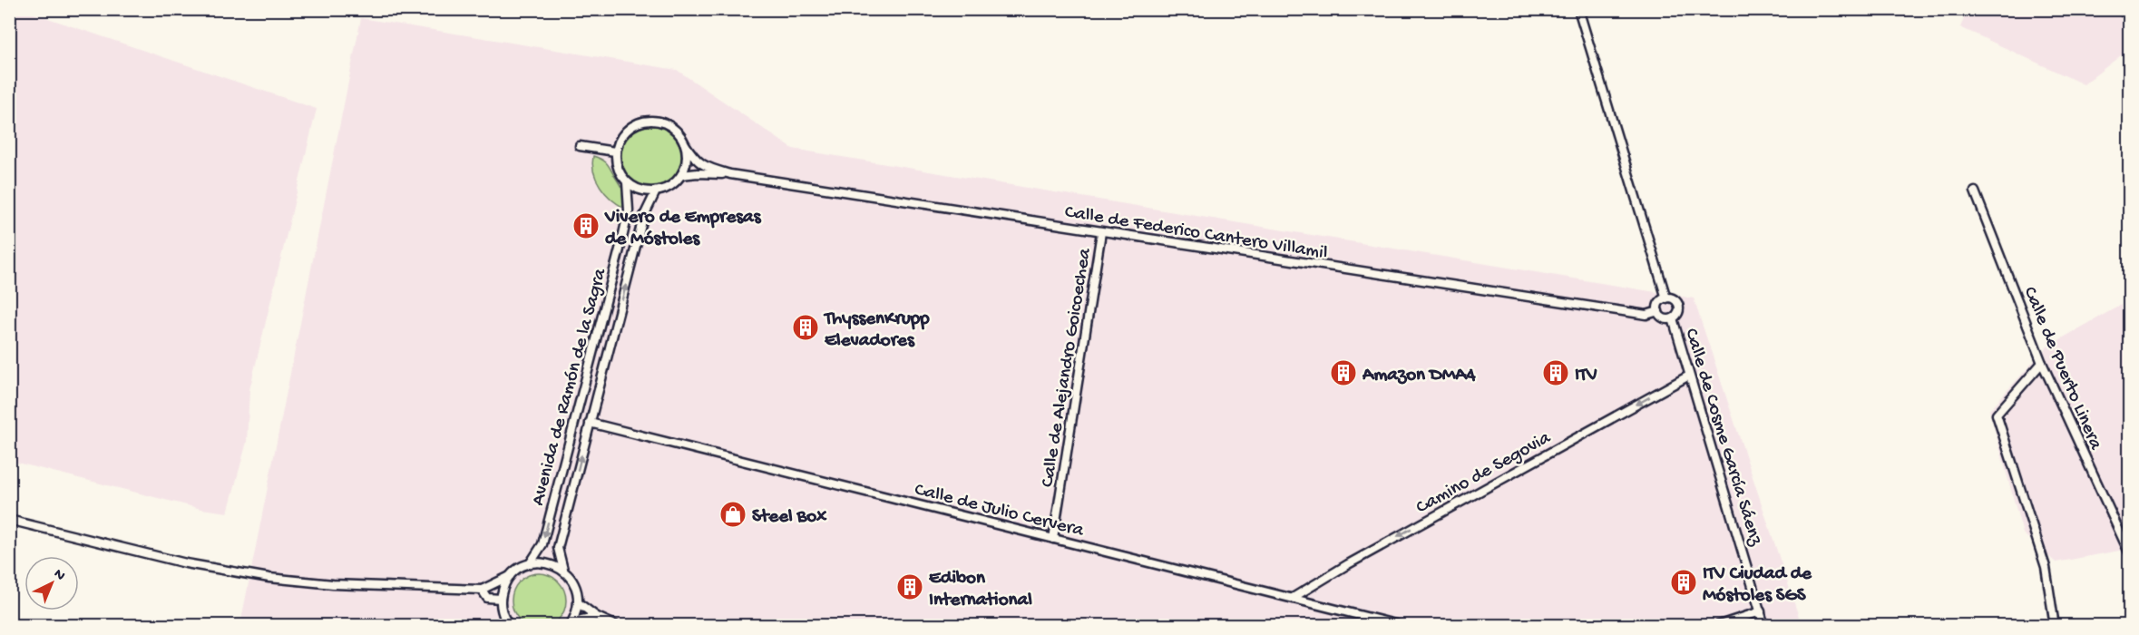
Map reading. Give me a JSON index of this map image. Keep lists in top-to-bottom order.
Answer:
{
  "streets": {
    "street": [
      "Calle de Federico Cantero Villamil",
      "Calle de Alejandro Goicoechea",
      "Calle de Puerto Linera",
      "Avenida de Ramón de la Sagra",
      "Calle de Cosme García Sáenz",
      "Camino de Segovia",
      "Calle de Julio Cervera"
    ]
  },
  "crossings": [
    ["Calle de Federico Cantero Villamil", "Calle de Alejandro Goicoechea"],
    ["Calle de Federico Cantero Villamil", "Avenida de Ramón de la Sagra"],
    ["Calle de Federico Cantero Villamil", "Calle de Cosme García Sáenz"],
    ["Calle de Alejandro Goicoechea", "Calle de Julio Cervera"],
    ["Avenida de Ramón de la Sagra", "Calle de Julio Cervera"],
    ["Calle de Cosme García Sáenz", "Camino de Segovia"],
    ["Camino de Segovia", "Calle de Julio Cervera"]
  ],
  "one_way": ["Camino de Segovia"],
  "places": {
    "building": [
      "Vivero de Empresas de Móstoles",
      "ThyssenKrupp Elevadores",
      "Amazon DMA4",
      "ITV",
      "ITV Ciudad de Móstoles SGS",
      "Edibon International"
    ],
    "shop": ["Steel Box"]
  },
  "north": "top right"
}
